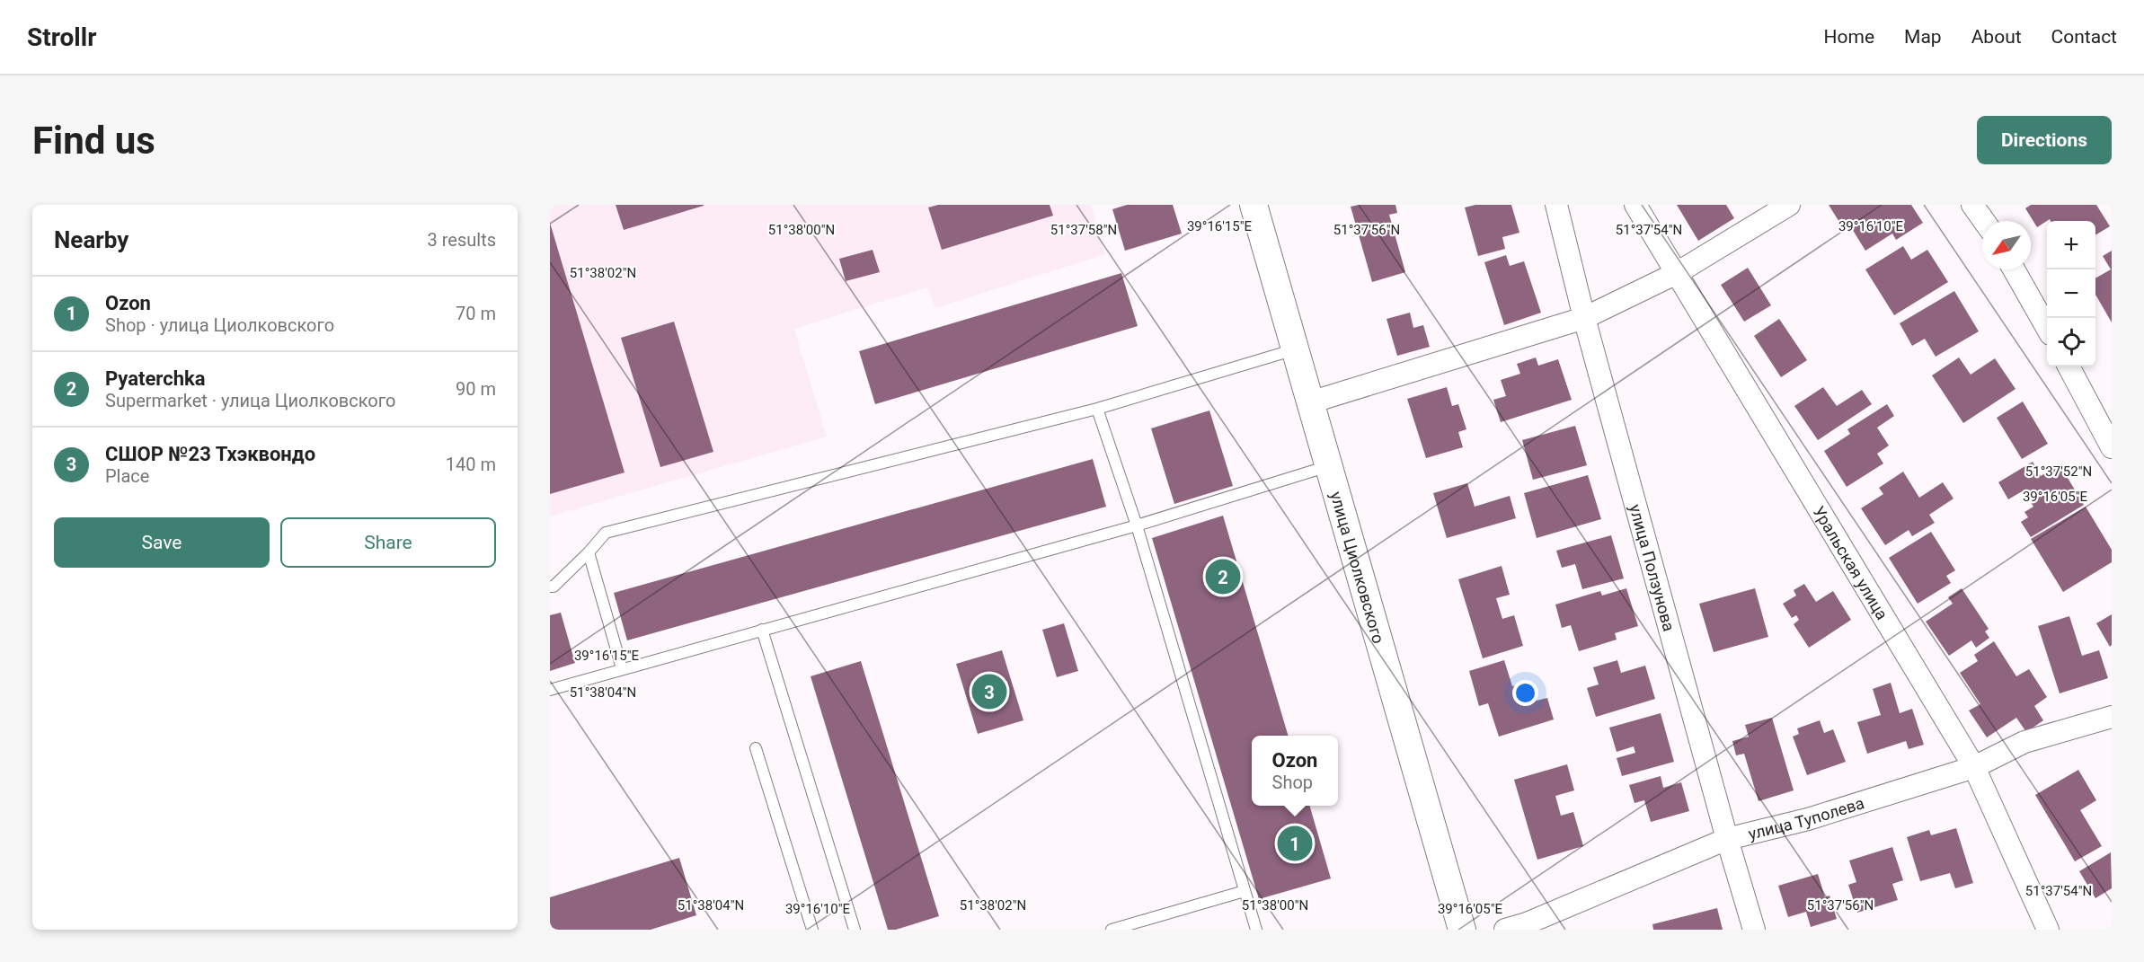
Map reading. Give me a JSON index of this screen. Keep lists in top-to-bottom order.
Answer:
{
  "streets": {
    "street": [
      "Уральская улица",
      "улица Циолковского",
      "улица Ползунова",
      "улица Туполева"
    ]
  },
  "crossings": [
    ["Уральская улица", "улица Туполева"],
    ["улица Ползунова", "улица Туполева"]
  ],
  "north": "bottom left",
  "page": {
    "header": "Strollr",
    "nav": [
      "Home",
      "Map",
      "About",
      "Contact"
    ],
    "buttons": [
      "Directions",
      ["Save", "Share"]
    ],
    "title": "Find us",
    "heading": ["Nearby", "3 results"],
    "map_buttons": ["+", "−"],
    "list": [
      {
        "mark": "1",
        "name": "Ozon",
        "note": "Shop · улица Циолковского",
        "value": "70 m"
      },
      {
        "mark": "2",
        "name": "Pyaterchka",
        "note": "Supermarket · улица Циолковского",
        "value": "90 m"
      },
      {
        "mark": "3",
        "name": "СШОР №23 Тхэквондо",
        "note": "Place",
        "value": "140 m"
      }
    ],
    "pins": ["2", "3", "1"],
    "popup": ["Ozon", "Shop"]
  },
  "coordinates": [
    "39°16'15\"E",
    "39°16'10\"E",
    "51°38'00\"N",
    "51°37'58\"N",
    "51°37'56\"N",
    "51°37'54\"N",
    "51°38'02\"N",
    "51°37'52\"N",
    "39°16'05\"E",
    "51°38'04\"N"
  ]
}
